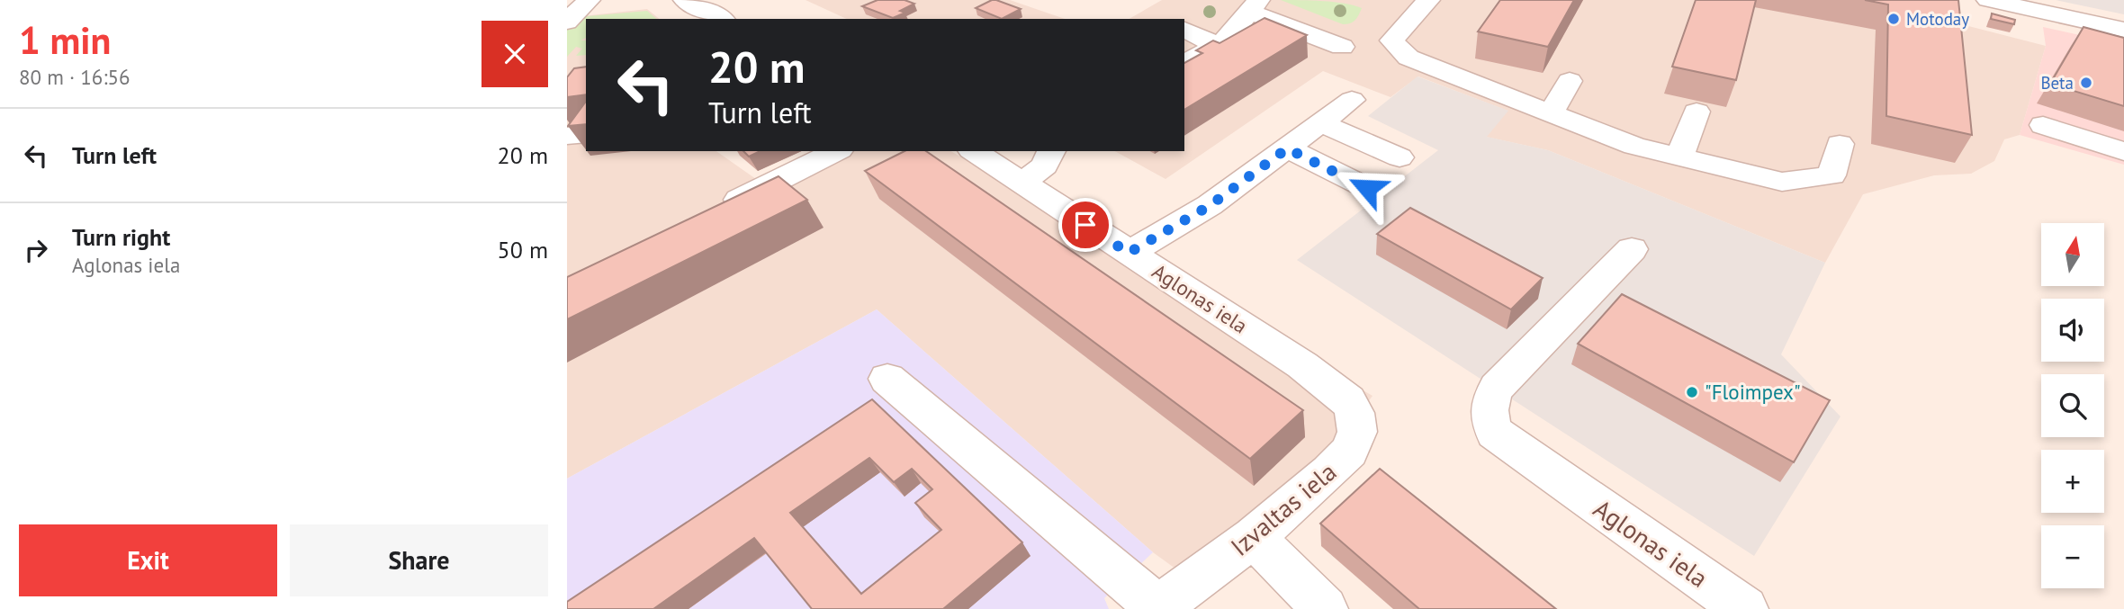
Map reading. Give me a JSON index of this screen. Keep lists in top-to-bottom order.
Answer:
{
  "streets": {
    "street": ["Aglonas iela", "Izvaltas iela"]
  },
  "crossings": [
    ["Aglonas iela", "Izvaltas iela"]
  ],
  "places": ["Motoday", "Beta", "\"Floimpex\""],
  "north": "top",
  "page": {
    "heading": ["1 min", "80 m · 16:56"],
    "turn": ["20 m", "Turn left"],
    "list": [
      {
        "name": "Turn left",
        "value": "20 m"
      },
      {
        "name": "Turn right",
        "note": "Aglonas iela",
        "value": "50 m"
      }
    ],
    "map_buttons": ["+", "−"],
    "buttons": ["Exit", "Share"]
  }
}
